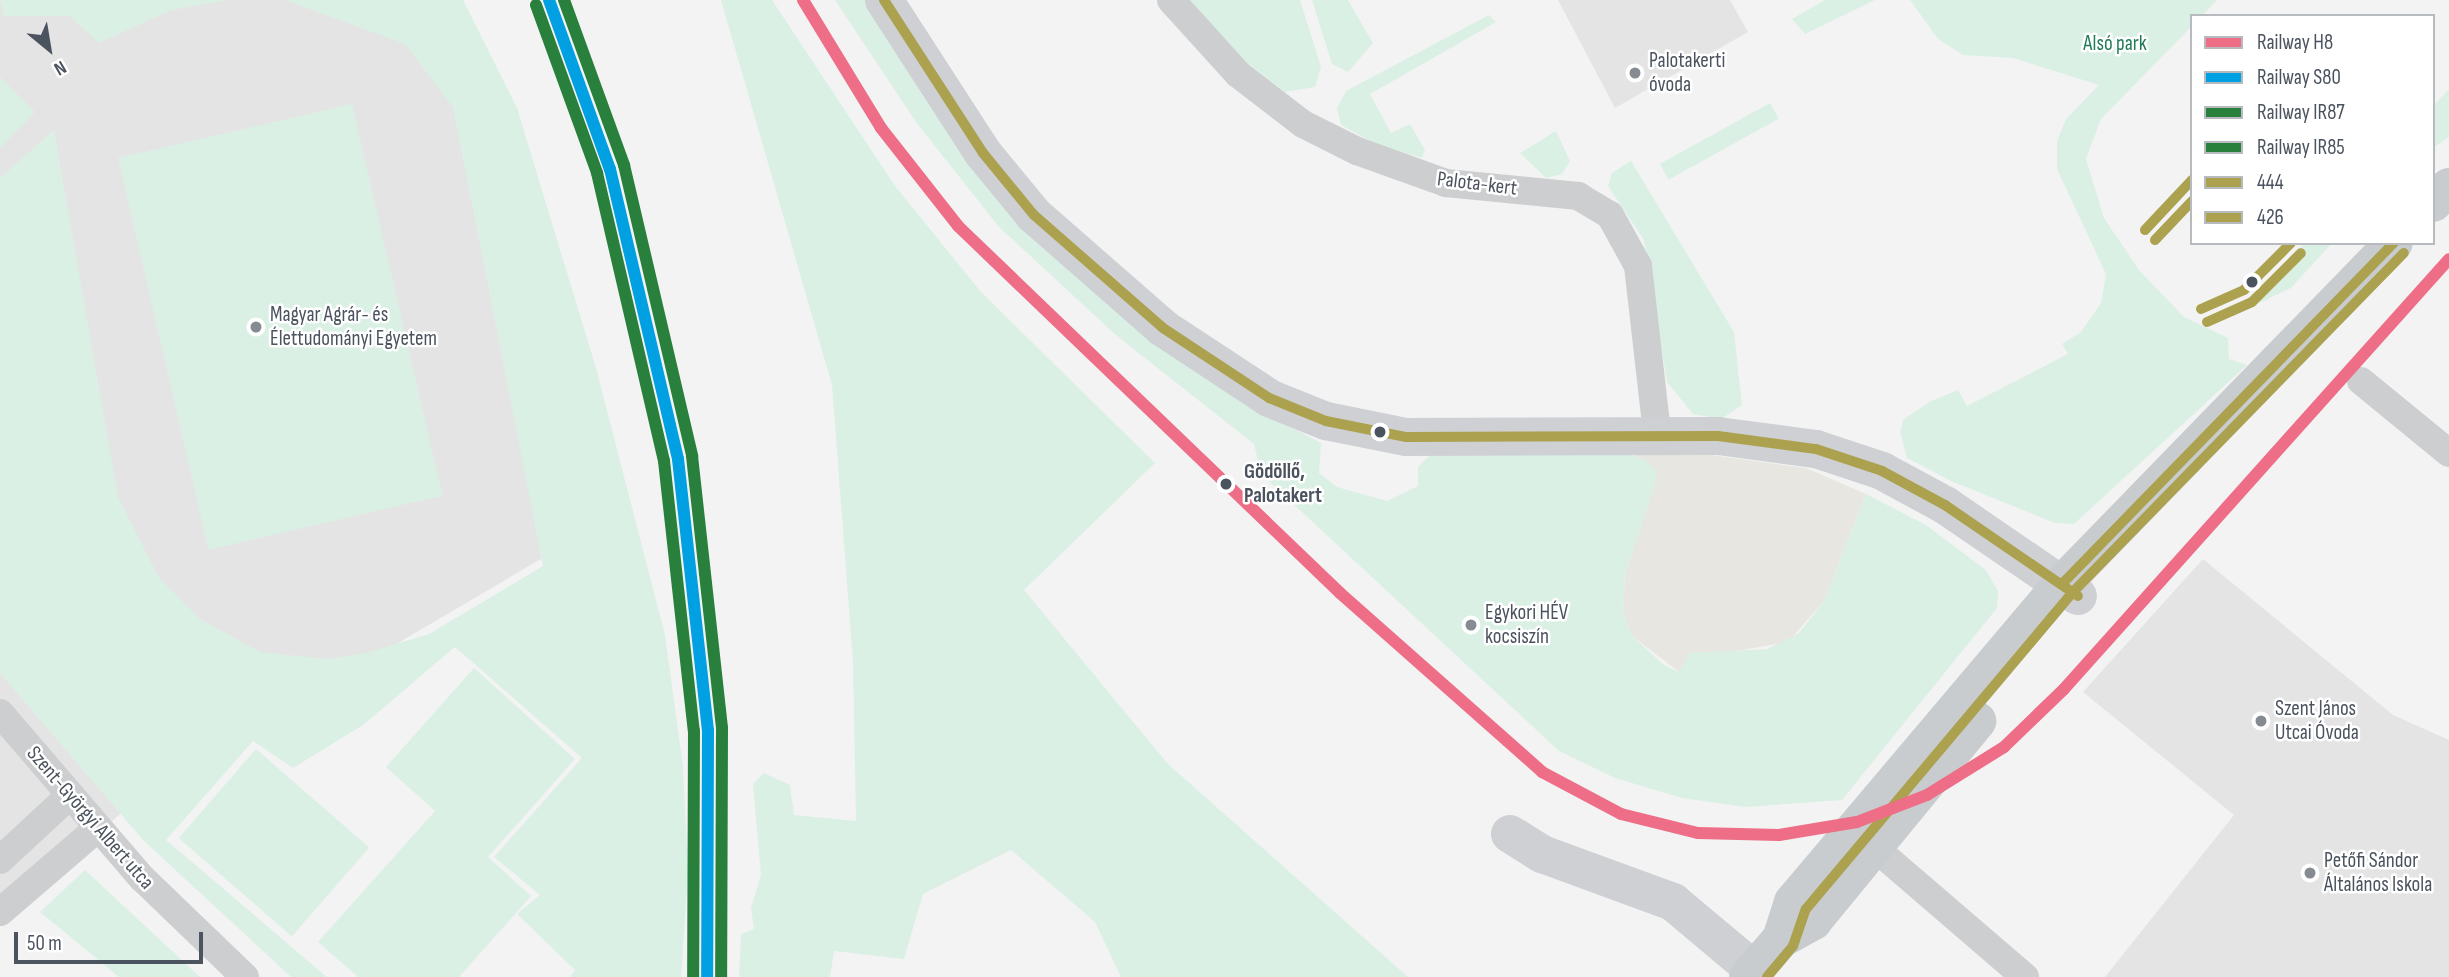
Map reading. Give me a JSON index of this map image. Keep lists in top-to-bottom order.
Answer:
{
  "streets": {
    "street": ["Palota-kert", "Szent-Györgyi Albert utca"]
  },
  "parks": ["Alsó park"],
  "places": [
    "Palotakerti óvoda",
    "Magyar Agrár- és Élettudományi Egyetem",
    "Gödöllő, Palotakert",
    "Egykori HÉV kocsiszín",
    "Szent János Utcai Óvoda",
    "Petőfi Sándor Általános Iskola"
  ],
  "lines": [
    "rail line H8",
    "rail line S80",
    "rail line IR85",
    "transit line 444",
    "rail line IR87",
    "transit line 426"
  ],
  "legend": [
    "Railway H8",
    "Railway S80",
    "Railway IR87",
    "Railway IR85",
    "444",
    "426"
  ],
  "scale_bar": "50 m",
  "north": "bottom right"
}
